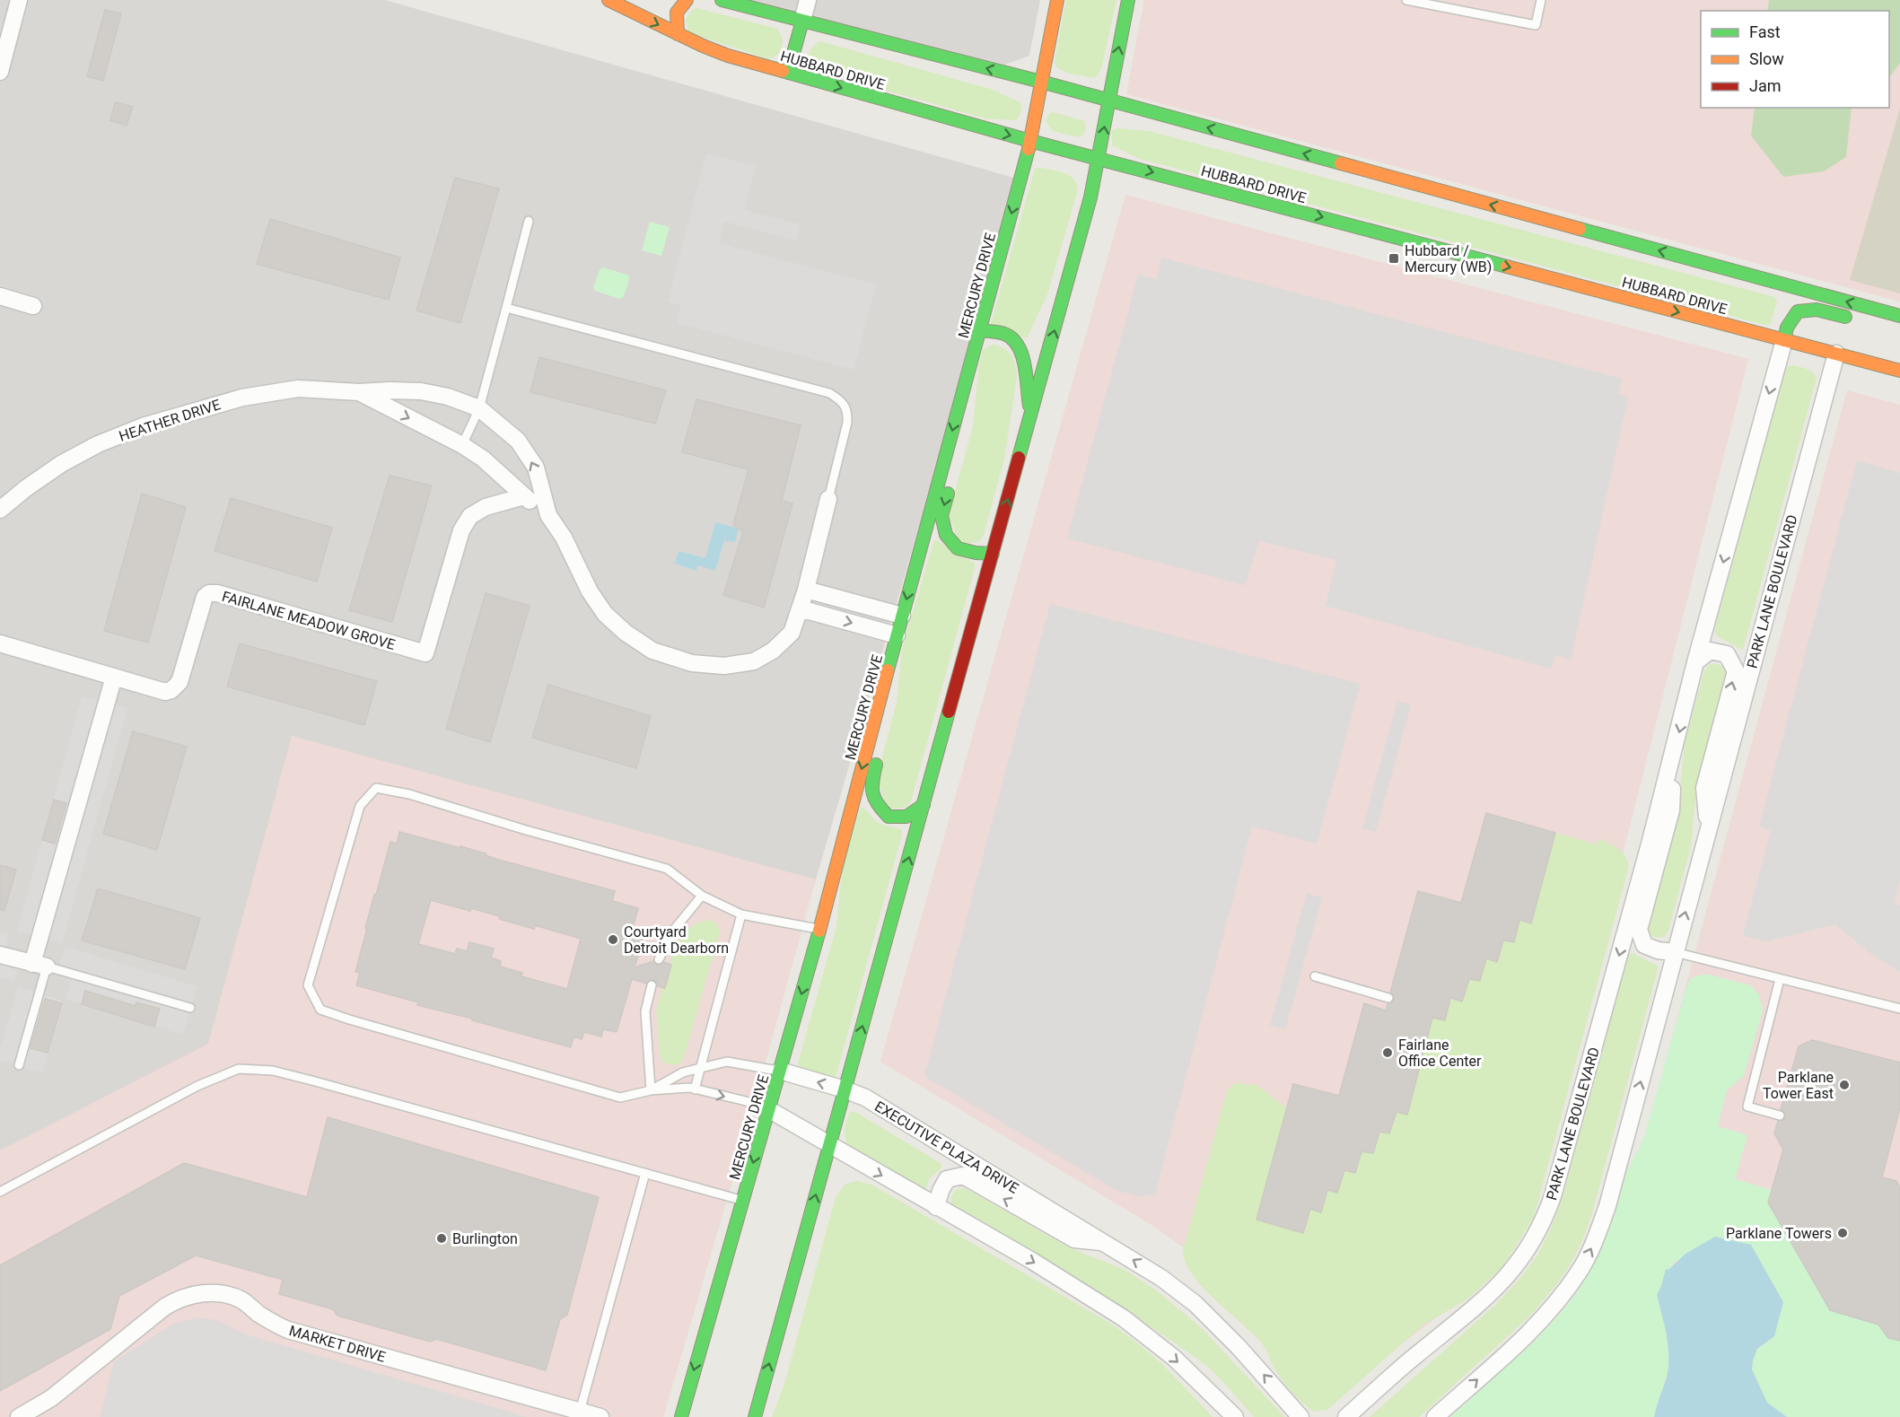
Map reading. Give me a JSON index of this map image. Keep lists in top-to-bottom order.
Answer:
{
  "streets": {
    "street": [
      "HUBBARD DRIVE",
      "MERCURY DRIVE",
      "HEATHER DRIVE",
      "PARK LANE BOULEVARD",
      "FAIRLANE MEADOW GROVE",
      "EXECUTIVE PLAZA DRIVE",
      "MARKET DRIVE"
    ]
  },
  "crossings": [
    ["HUBBARD DRIVE", "MERCURY DRIVE"],
    ["HUBBARD DRIVE", "PARK LANE BOULEVARD"],
    ["MERCURY DRIVE", "EXECUTIVE PLAZA DRIVE"],
    ["HEATHER DRIVE", "FAIRLANE MEADOW GROVE"]
  ],
  "places": {
    "transit": ["Hubbard / Mercury (WB)"],
    "other": [
      "Courtyard Detroit Dearborn",
      "Fairlane Office Center",
      "Parklane Tower East",
      "Parklane Towers",
      "Burlington"
    ]
  },
  "legend": ["Fast", "Slow", "Jam"]
}
